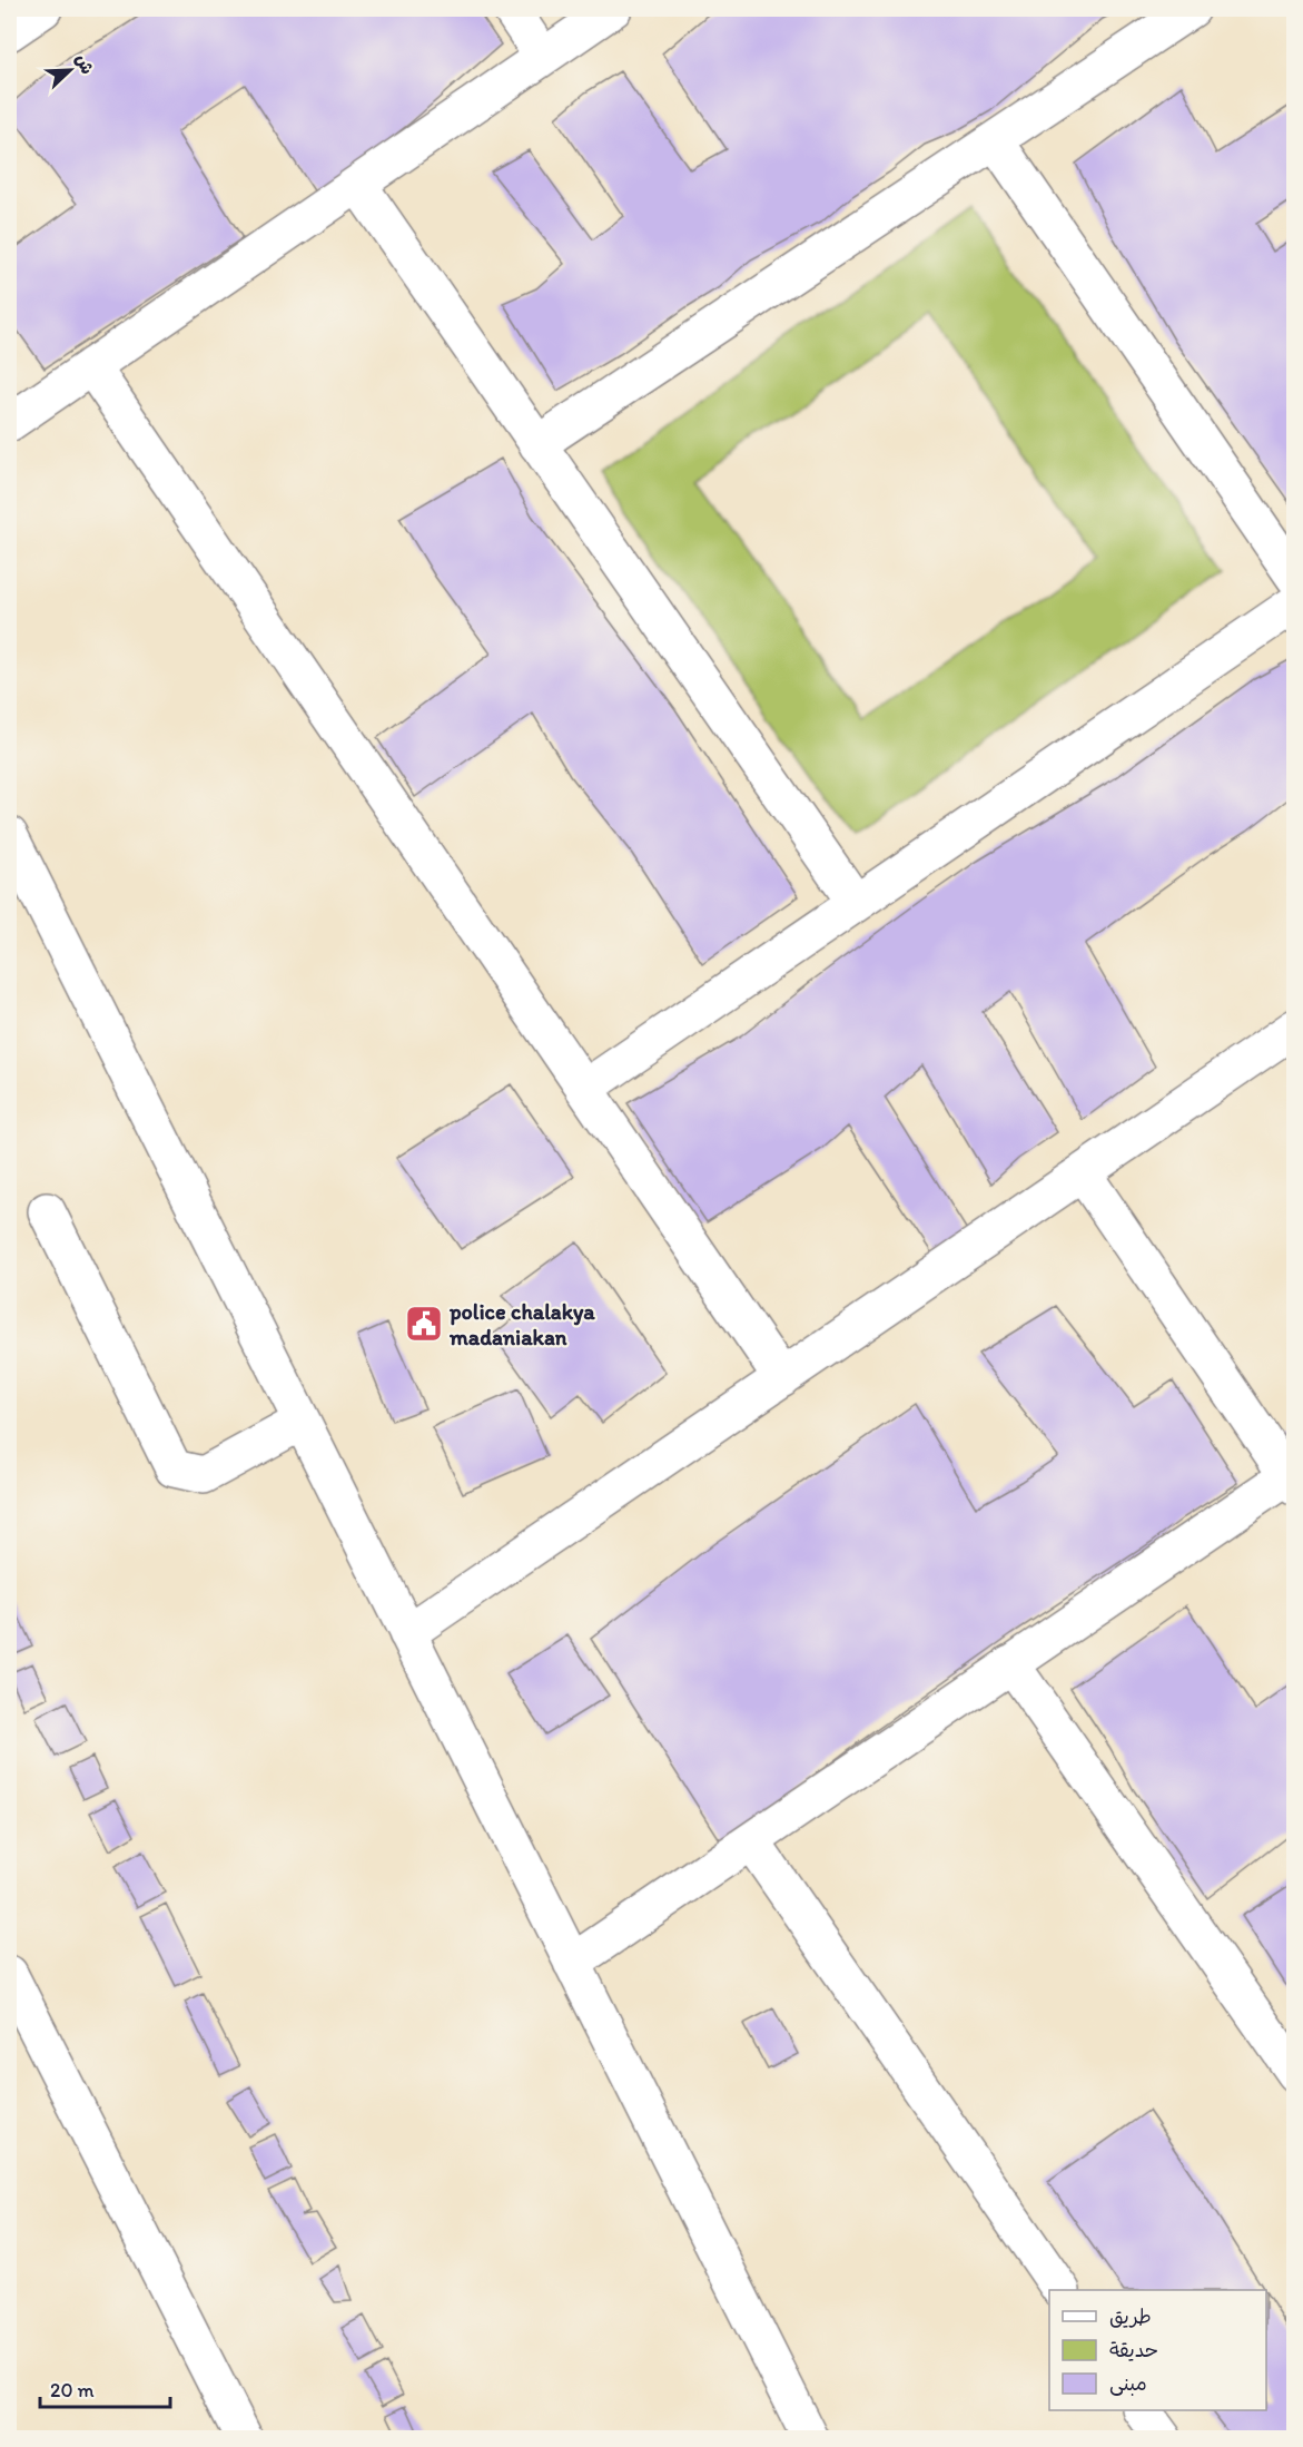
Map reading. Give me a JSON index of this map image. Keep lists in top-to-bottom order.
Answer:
{
  "places": {
    "public building": ["police chalakya madaniakan"]
  },
  "legend": ["طريق", "حديقة", "مبنى"],
  "scale_bar": "20 m",
  "north": "top right"
}
